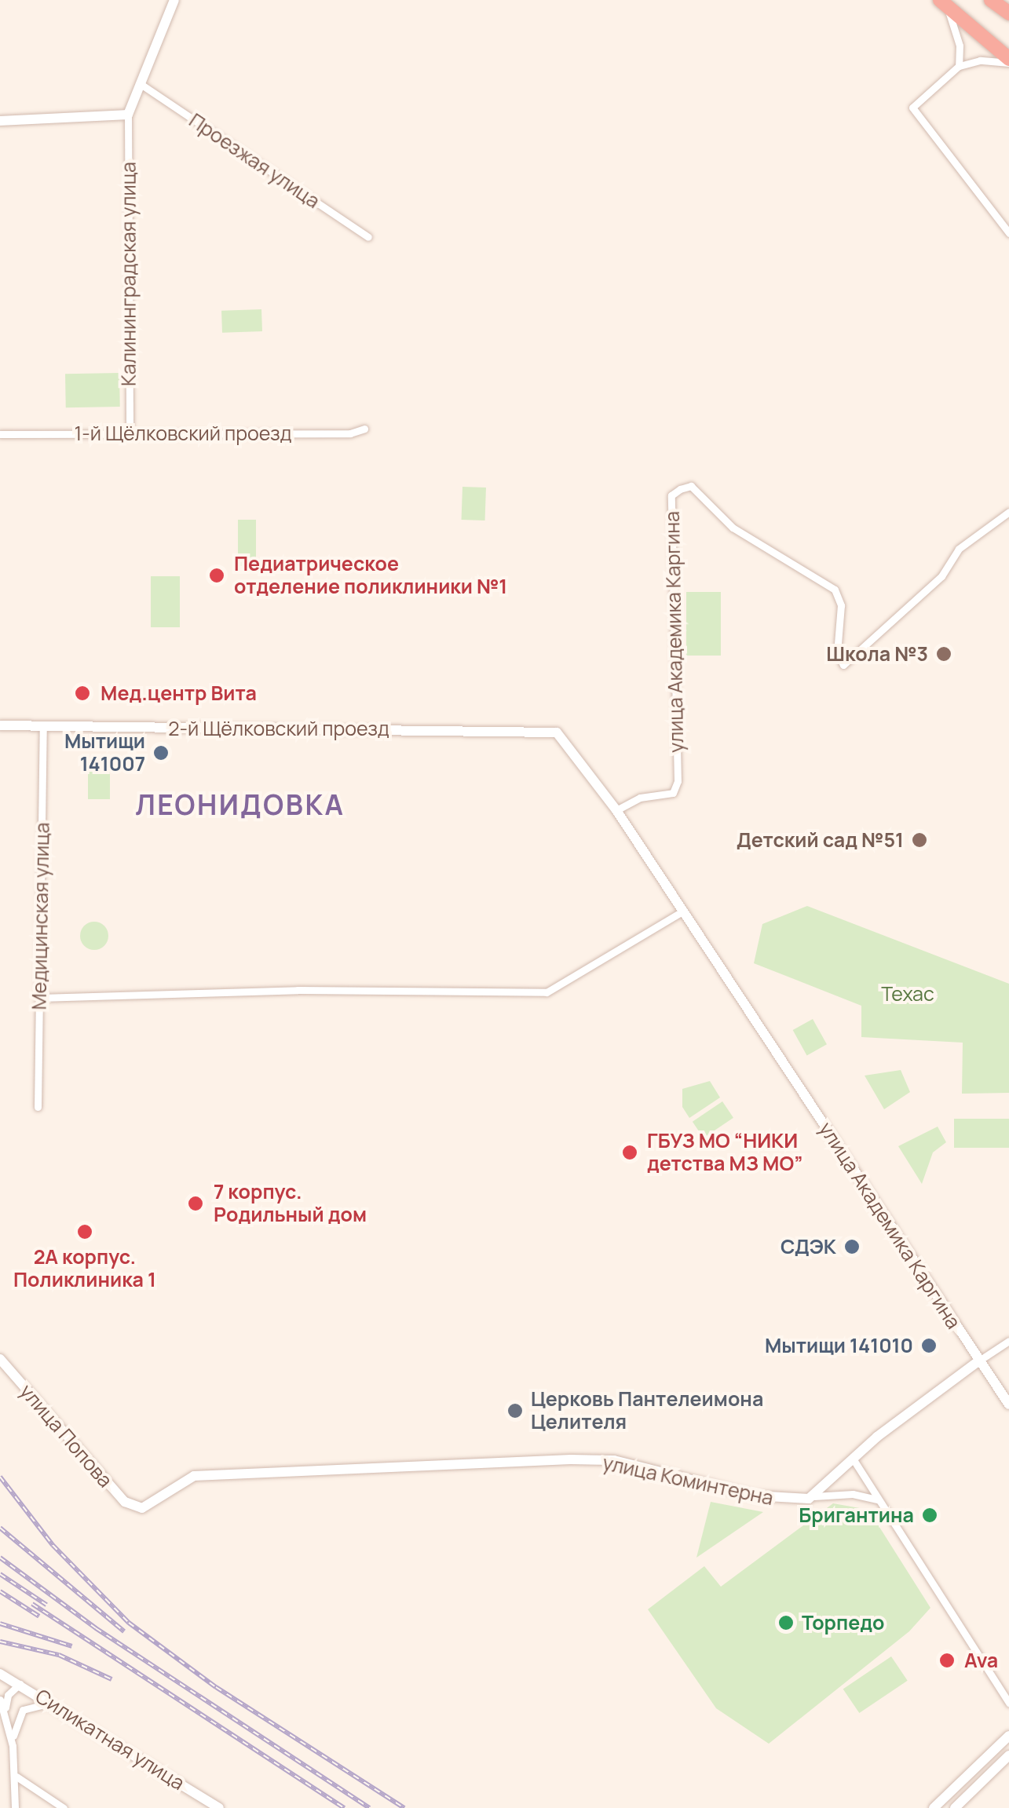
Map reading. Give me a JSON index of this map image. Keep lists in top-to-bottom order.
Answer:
{
  "streets": {
    "street": [
      "Проезжая улица",
      "Калининградская улица",
      "1-й Щёлковский проезд",
      "улица Академика Каргина",
      "2-й Щёлковский проезд",
      "Медицинская улица",
      "улица Попова",
      "улица Коминтерна",
      "Силикатная улица"
    ]
  },
  "crossings": [
    ["Калининградская улица", "1-й Щёлковский проезд"],
    ["улица Академика Каргина", "2-й Щёлковский проезд"],
    ["2-й Щёлковский проезд", "Медицинская улица"],
    ["улица Попова", "улица Коминтерна"]
  ],
  "districts": ["ЛЕОНИДОВКА"],
  "parks": ["Техас"],
  "places": [
    "Педиатрическое отделение поликлиники №1",
    "Школа №3",
    "Мед.центр Вита",
    "Мытищи 141007",
    "Детский сад №51",
    "ГБУЗ МО “НИКИ детства МЗ МО”",
    "7 корпус. Родильный дом",
    "2А корпус. Поликлиника 1",
    "СДЭК",
    "Мытищи 141010",
    "Церковь Пантелеимона Целителя",
    "Бригантина",
    "Торпедо",
    "Ava"
  ]
}
